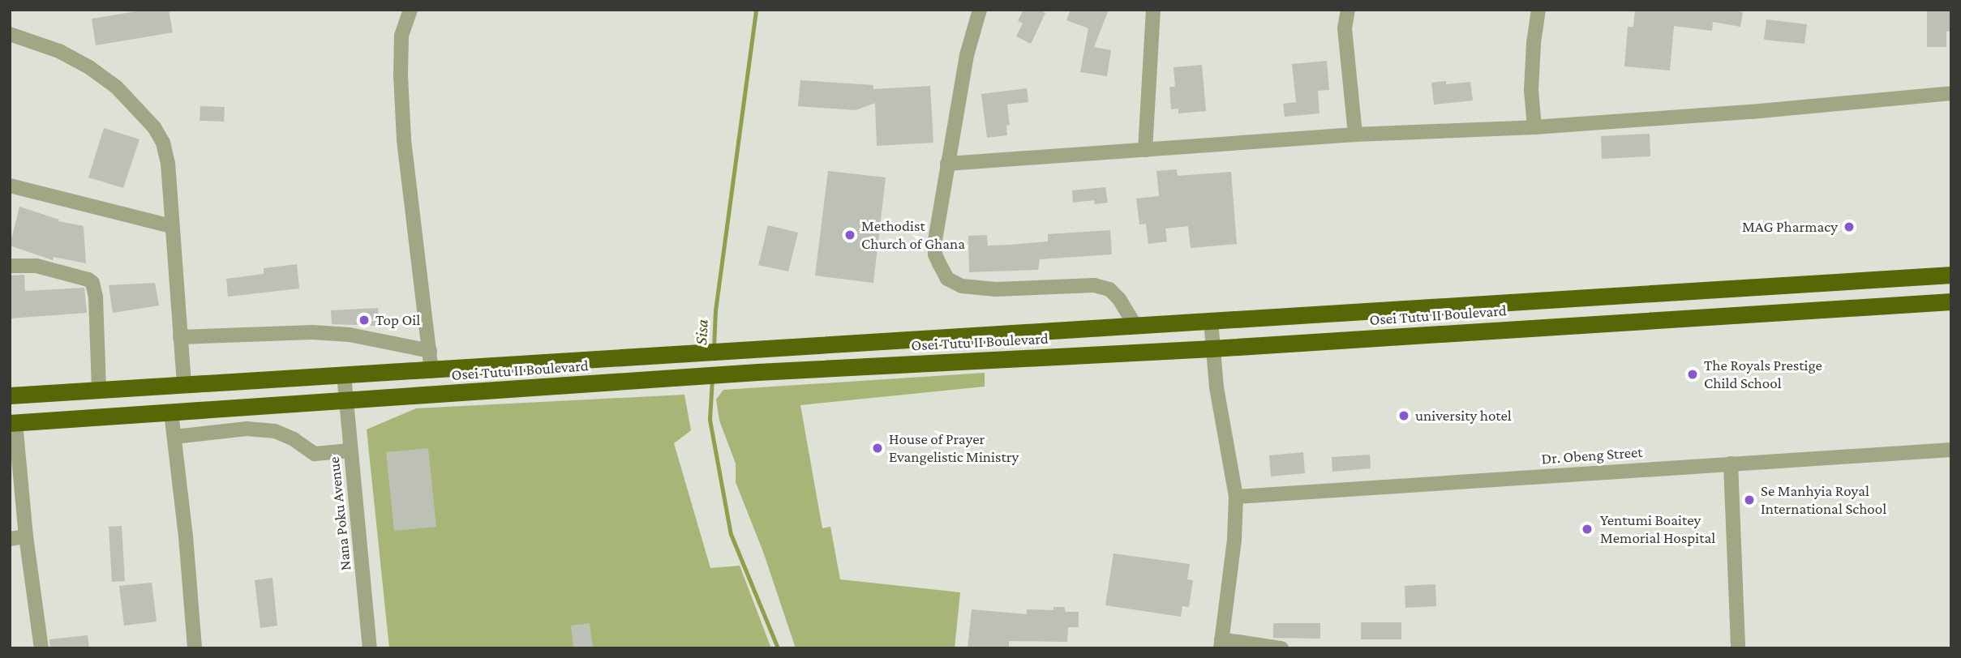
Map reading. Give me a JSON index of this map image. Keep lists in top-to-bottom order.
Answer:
{
  "streets": {
    "highway": ["Osei Tutu II Boulevard"],
    "street": ["Dr. Obeng Street", "Nana Poku Avenue"]
  },
  "crossings": [
    ["Osei Tutu II Boulevard", "Nana Poku Avenue"]
  ],
  "water": ["Sisa"],
  "places": [
    "MAG Pharmacy",
    "Methodist Church of Ghana",
    "Top Oil",
    "The Royals Prestige Child School",
    "university hotel",
    "House of Prayer Evangelistic Ministry",
    "Se Manhyia Royal International School",
    "Yentumi Boaitey Memorial Hospital"
  ]
}
